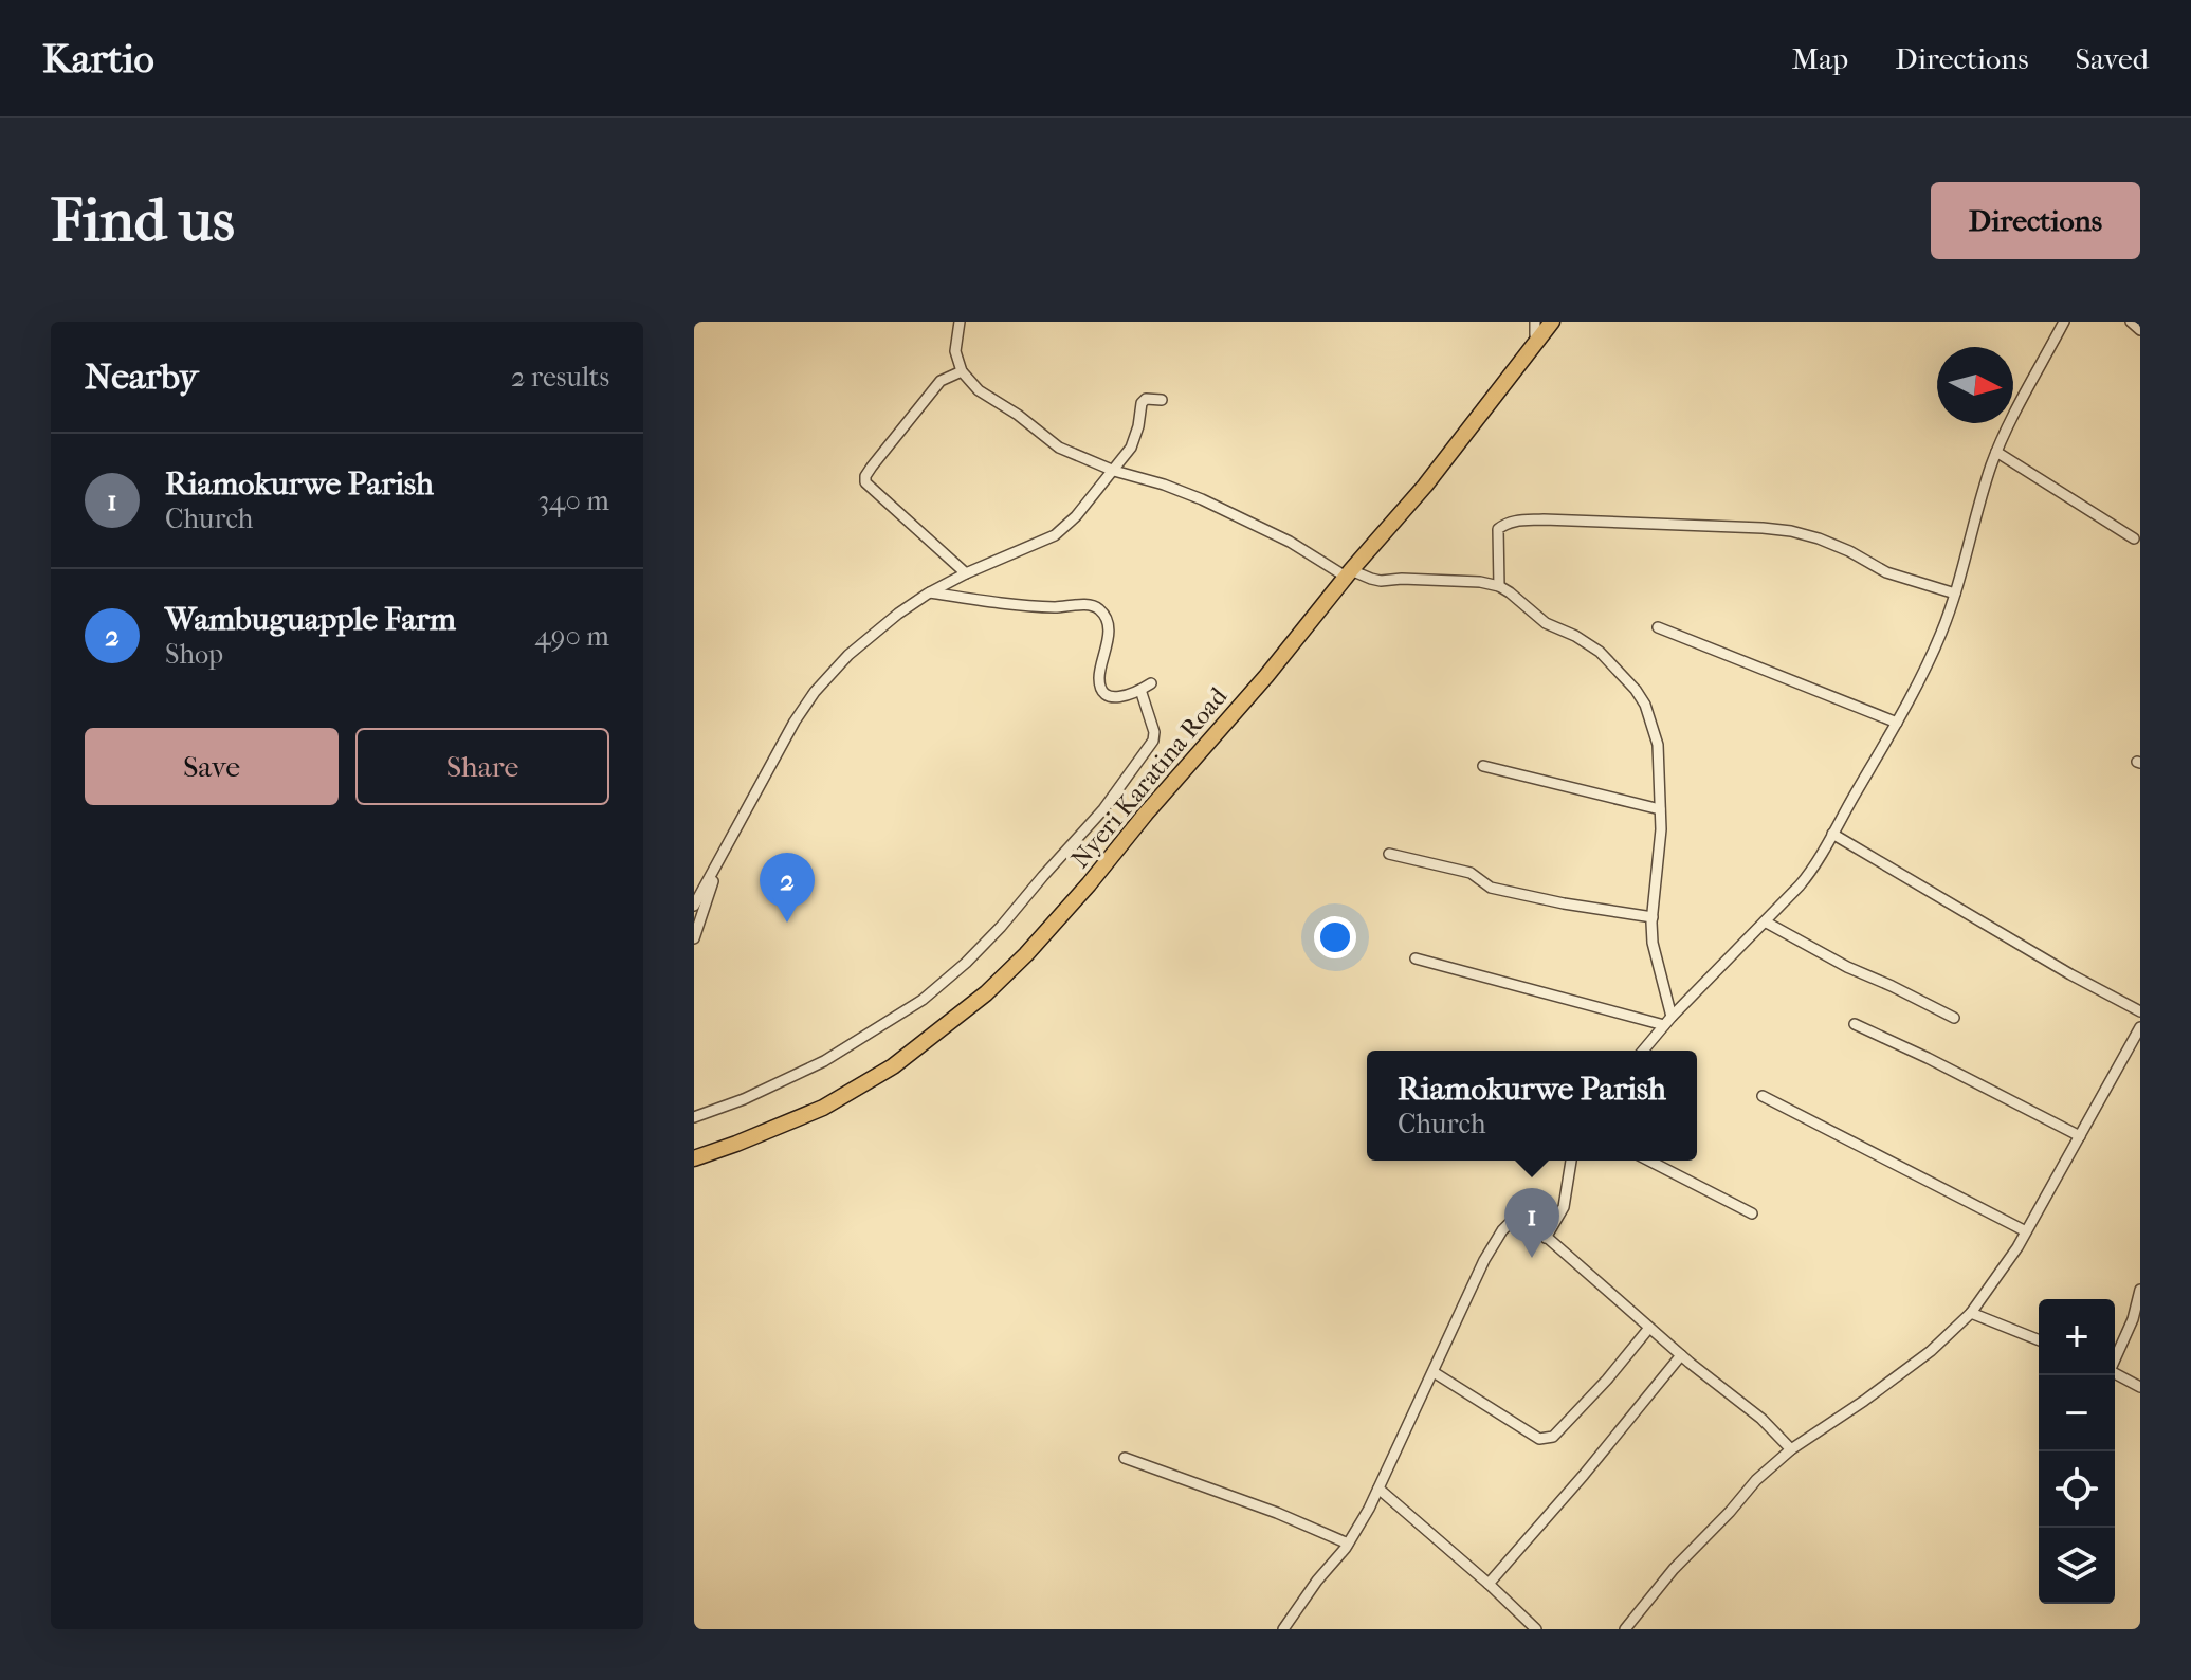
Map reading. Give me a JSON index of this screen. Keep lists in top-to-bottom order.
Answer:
{
  "streets": {
    "highway": ["Nyeri Karatina Road"]
  },
  "north": "right",
  "page": {
    "header": "Kartio",
    "nav": ["Map", "Directions", "Saved"],
    "buttons": [
      "Directions",
      ["Save", "Share"]
    ],
    "title": "Find us",
    "heading": ["Nearby", "2 results"],
    "list": [
      {
        "mark": "1",
        "name": "Riamokurwe Parish",
        "note": "Church",
        "value": "340 m"
      },
      {
        "mark": "2",
        "name": "Wambuguapple Farm",
        "note": "Shop",
        "value": "490 m"
      }
    ],
    "pins": ["2", "1"],
    "popup": ["Riamokurwe Parish", "Church"],
    "map_buttons": ["+", "−"]
  }
}
